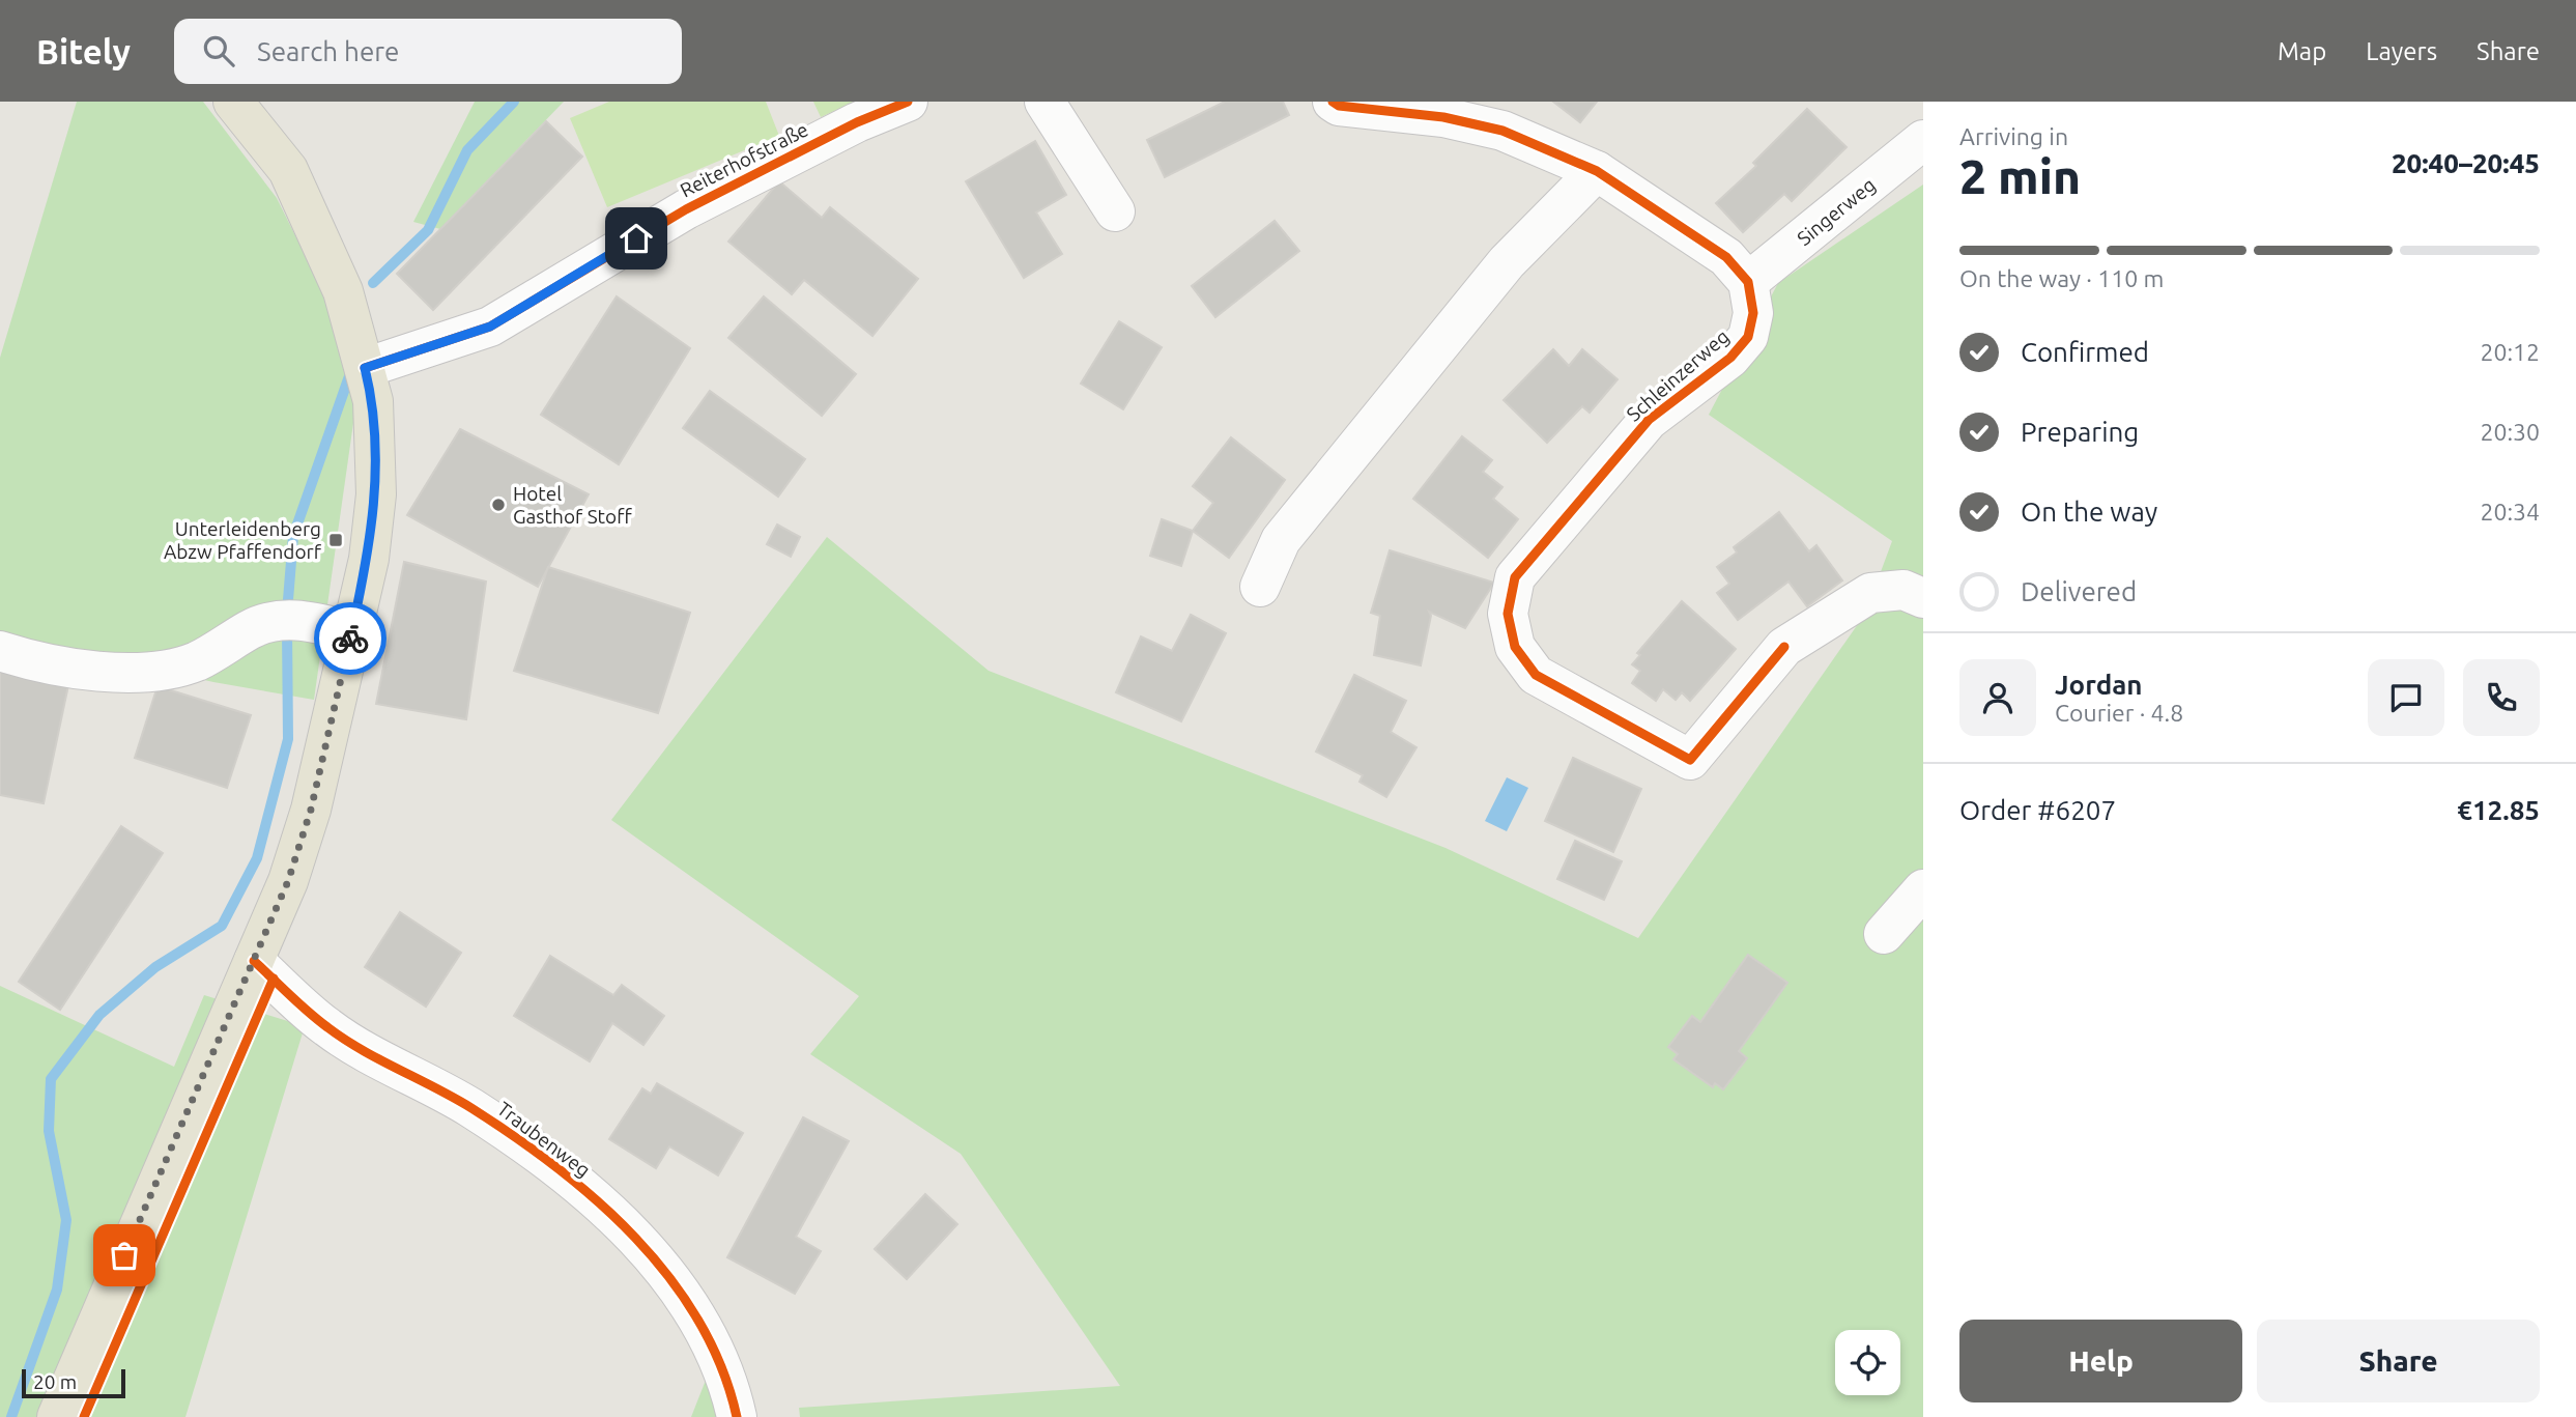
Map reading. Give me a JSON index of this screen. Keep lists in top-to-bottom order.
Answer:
{
  "streets": {
    "street": [
      "Reiterhofstraße",
      "Singerweg",
      "Schleinzerweg",
      "Traubenweg"
    ]
  },
  "crossings": [
    ["Singerweg", "Schleinzerweg"]
  ],
  "places": {
    "other": ["Hotel Gasthof Stoff"],
    "transit": ["Unterleidenberg Abzw Pfaffendorf"]
  },
  "scale_bar": "20 m",
  "page": {
    "header": "Bitely",
    "search": "Search here",
    "nav": ["Map", "Layers", "Share"],
    "heading": ["2 min", "Arriving in", "20:40–20:45"],
    "panel": [
      "Jordan",
      "Courier · 4.8",
      "Order #6207",
      "€12.85"
    ],
    "bar": "On the way · 110 m",
    "list": [
      ["Confirmed", "20:12"],
      ["Preparing", "20:30"],
      ["On the way", "20:34"],
      "Delivered"
    ],
    "buttons": ["Help", "Share"],
    "scale": "20 m"
  }
}
